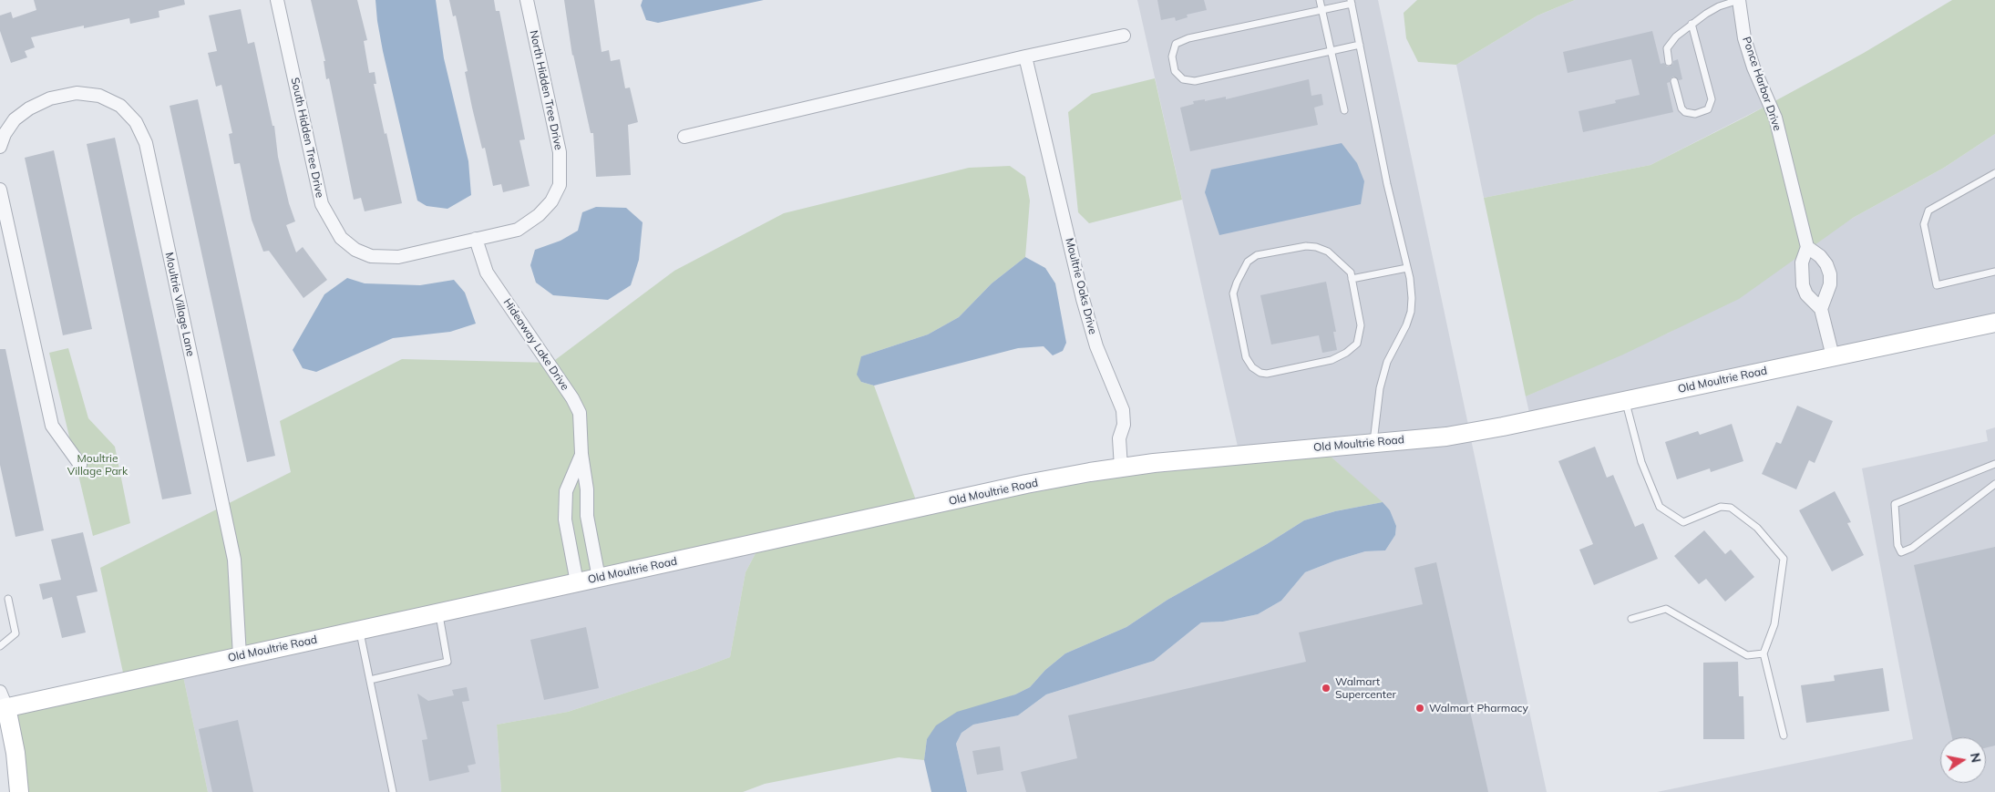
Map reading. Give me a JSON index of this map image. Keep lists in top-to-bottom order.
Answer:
{
  "streets": {
    "main road": ["Old Moultrie Road"],
    "street": [
      "Ponce Harbor Drive",
      "North Hidden Tree Drive",
      "South Hidden Tree Drive",
      "Moultrie Oaks Drive",
      "Moultrie Village Lane",
      "Hideaway Lake Drive"
    ]
  },
  "crossings": [
    ["Ponce Harbor Drive", "Old Moultrie Road"],
    ["North Hidden Tree Drive", "South Hidden Tree Drive"],
    ["North Hidden Tree Drive", "Hideaway Lake Drive"],
    ["South Hidden Tree Drive", "Hideaway Lake Drive"],
    ["Moultrie Oaks Drive", "Old Moultrie Road"],
    ["Moultrie Village Lane", "Old Moultrie Road"],
    ["Hideaway Lake Drive", "Old Moultrie Road"]
  ],
  "parks": ["Moultrie Village Park"],
  "places": ["Walmart Supercenter", "Walmart Pharmacy"],
  "north": "right"
}
